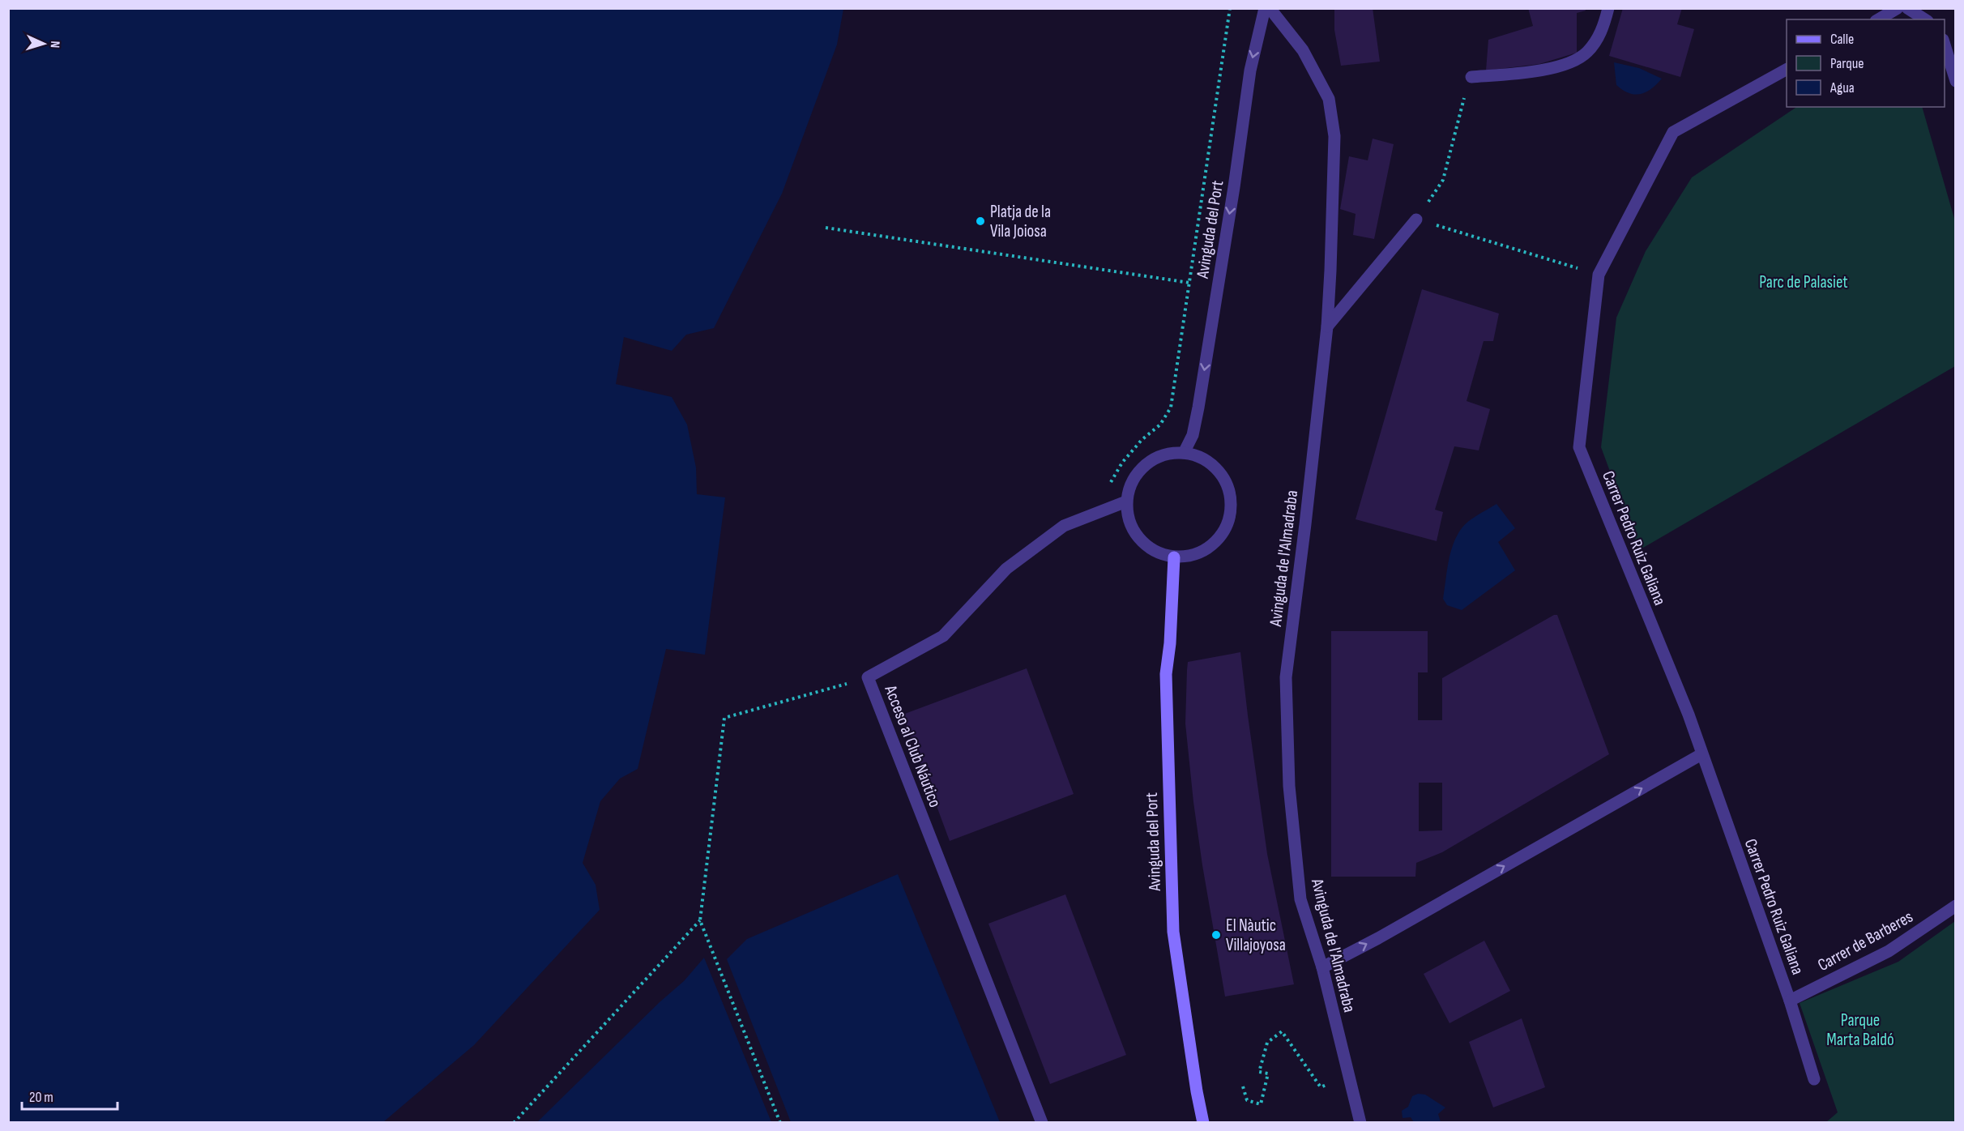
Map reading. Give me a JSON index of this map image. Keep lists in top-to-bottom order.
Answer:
{
  "streets": {
    "street": [
      "Avinguda del Port",
      "Carrer Pedro Ruiz Galiana",
      "Avinguda de l'Almadraba",
      "Acceso al Club Náutico",
      "Carrer de Barberes"
    ]
  },
  "crossings": [
    ["Avinguda del Port", "Acceso al Club Náutico"],
    ["Carrer Pedro Ruiz Galiana", "Carrer de Barberes"]
  ],
  "one_way": ["Avinguda del Port"],
  "parks": ["Parc de Palasiet", "Parque Marta Baldó"],
  "places": ["Platja de la Vila Joiosa", "El Nàutic Villajoyosa"],
  "legend": ["Calle", "Parque", "Agua"],
  "scale_bar": "20 m",
  "north": "right"
}
